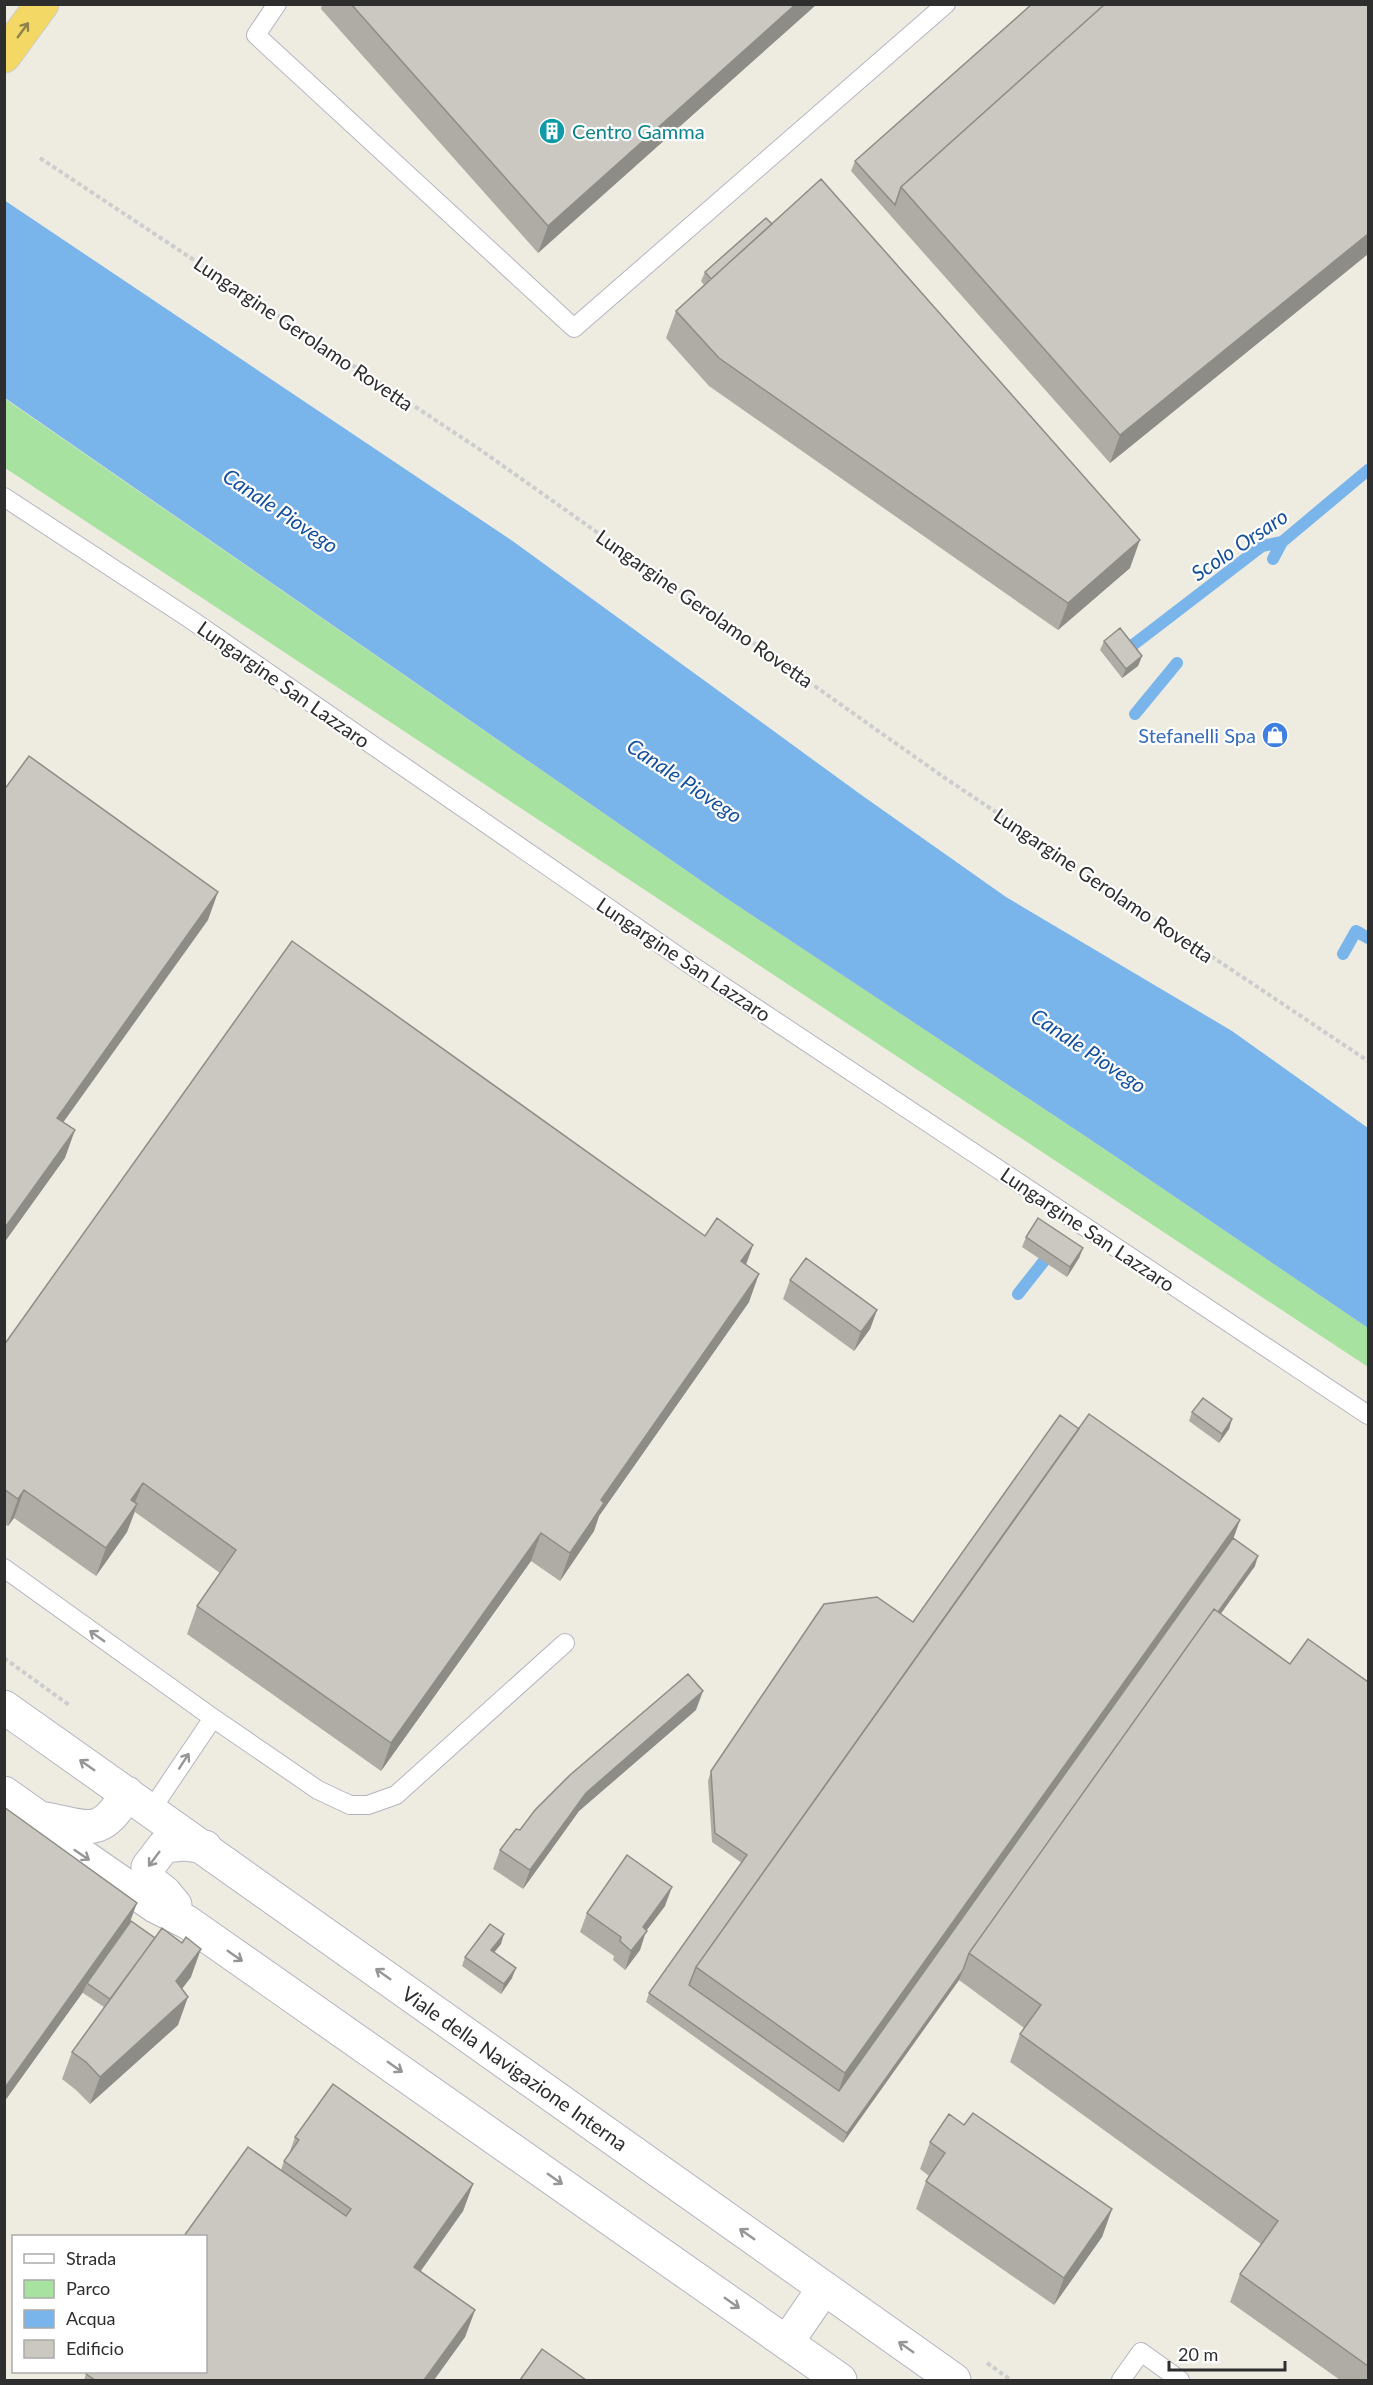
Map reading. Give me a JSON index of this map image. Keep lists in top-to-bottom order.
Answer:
{
  "streets": {
    "street": ["Viale della Navigazione Interna"],
    "lane": ["Lungargine San Lazzaro"],
    "path": ["Lungargine Gerolamo Rovetta"]
  },
  "water": ["Canale Piovego", "Scolo Orsaro"],
  "places": {
    "building": ["Centro Gamma"],
    "shop": ["Stefanelli Spa"]
  },
  "legend": [
    "Strada",
    "Parco",
    "Acqua",
    "Edificio"
  ],
  "scale_bar": "20 m"
}
